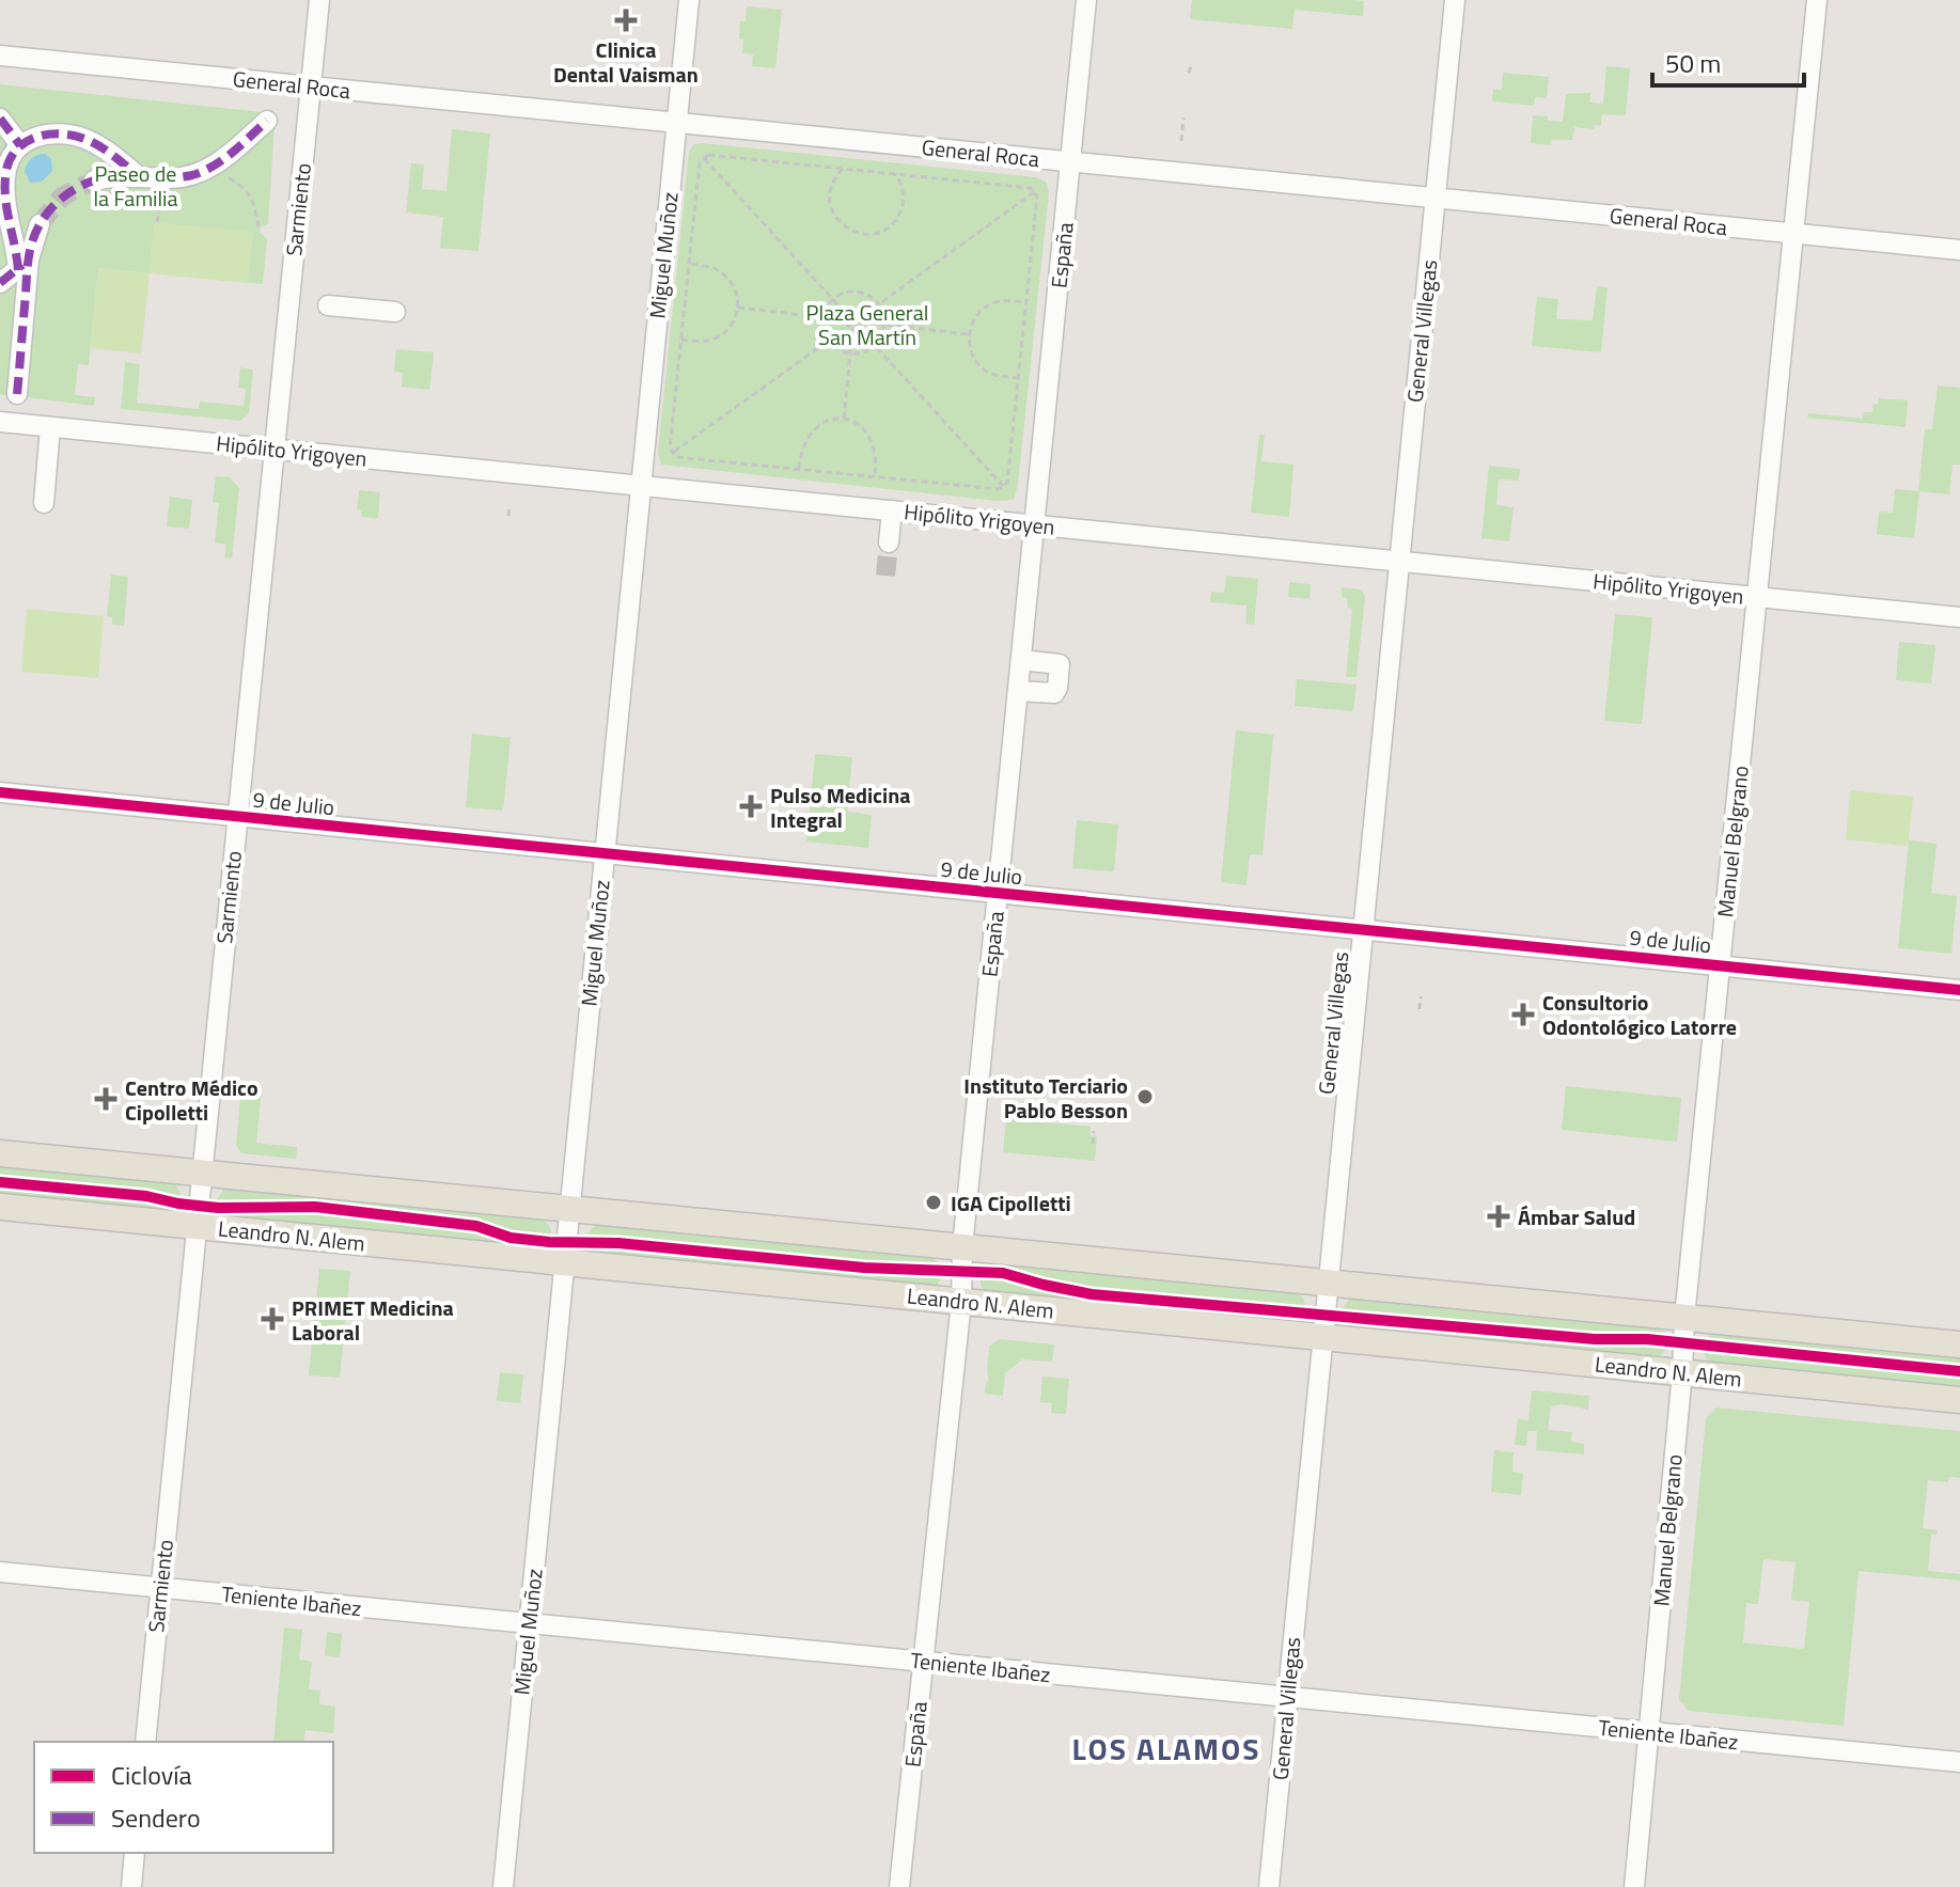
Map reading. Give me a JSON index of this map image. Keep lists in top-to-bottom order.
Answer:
{
  "streets": {
    "main road": ["Leandro N. Alem"],
    "street": [
      "General Roca",
      "Sarmiento",
      "Miguel Muñoz",
      "España",
      "General Villegas",
      "Hipólito Yrigoyen",
      "9 de Julio",
      "Manuel Belgrano",
      "Teniente Ibañez"
    ]
  },
  "crossings": [
    ["General Roca", "Sarmiento"],
    ["General Roca", "Miguel Muñoz"],
    ["General Roca", "España"],
    ["General Roca", "General Villegas"],
    ["General Roca", "Manuel Belgrano"],
    ["Sarmiento", "Hipólito Yrigoyen"],
    ["Sarmiento", "9 de Julio"],
    ["Sarmiento", "Leandro N. Alem"],
    ["Sarmiento", "Teniente Ibañez"],
    ["Miguel Muñoz", "Hipólito Yrigoyen"],
    ["Miguel Muñoz", "9 de Julio"],
    ["Miguel Muñoz", "Leandro N. Alem"],
    ["Miguel Muñoz", "Teniente Ibañez"],
    ["España", "Hipólito Yrigoyen"],
    ["España", "9 de Julio"],
    ["España", "Leandro N. Alem"],
    ["España", "Teniente Ibañez"],
    ["General Villegas", "Hipólito Yrigoyen"],
    ["General Villegas", "9 de Julio"],
    ["General Villegas", "Leandro N. Alem"],
    ["General Villegas", "Teniente Ibañez"],
    ["Hipólito Yrigoyen", "Manuel Belgrano"],
    ["9 de Julio", "Manuel Belgrano"],
    ["Manuel Belgrano", "Leandro N. Alem"],
    ["Manuel Belgrano", "Teniente Ibañez"]
  ],
  "districts": ["LOS ALAMOS"],
  "parks": ["Paseo de la Familia", "Plaza General San Martín"],
  "places": {
    "health": [
      "Clinica Dental Vaisman",
      "Pulso Medicina Integral",
      "Consultorio Odontológico Latorre",
      "Centro Médico Cipolletti",
      "Ámbar Salud",
      "PRIMET Medicina Laboral"
    ],
    "other": ["Instituto Terciario Pablo Besson", "IGA Cipolletti"]
  },
  "legend": ["Ciclovía", "Sendero"],
  "scale_bar": "50 m"
}
